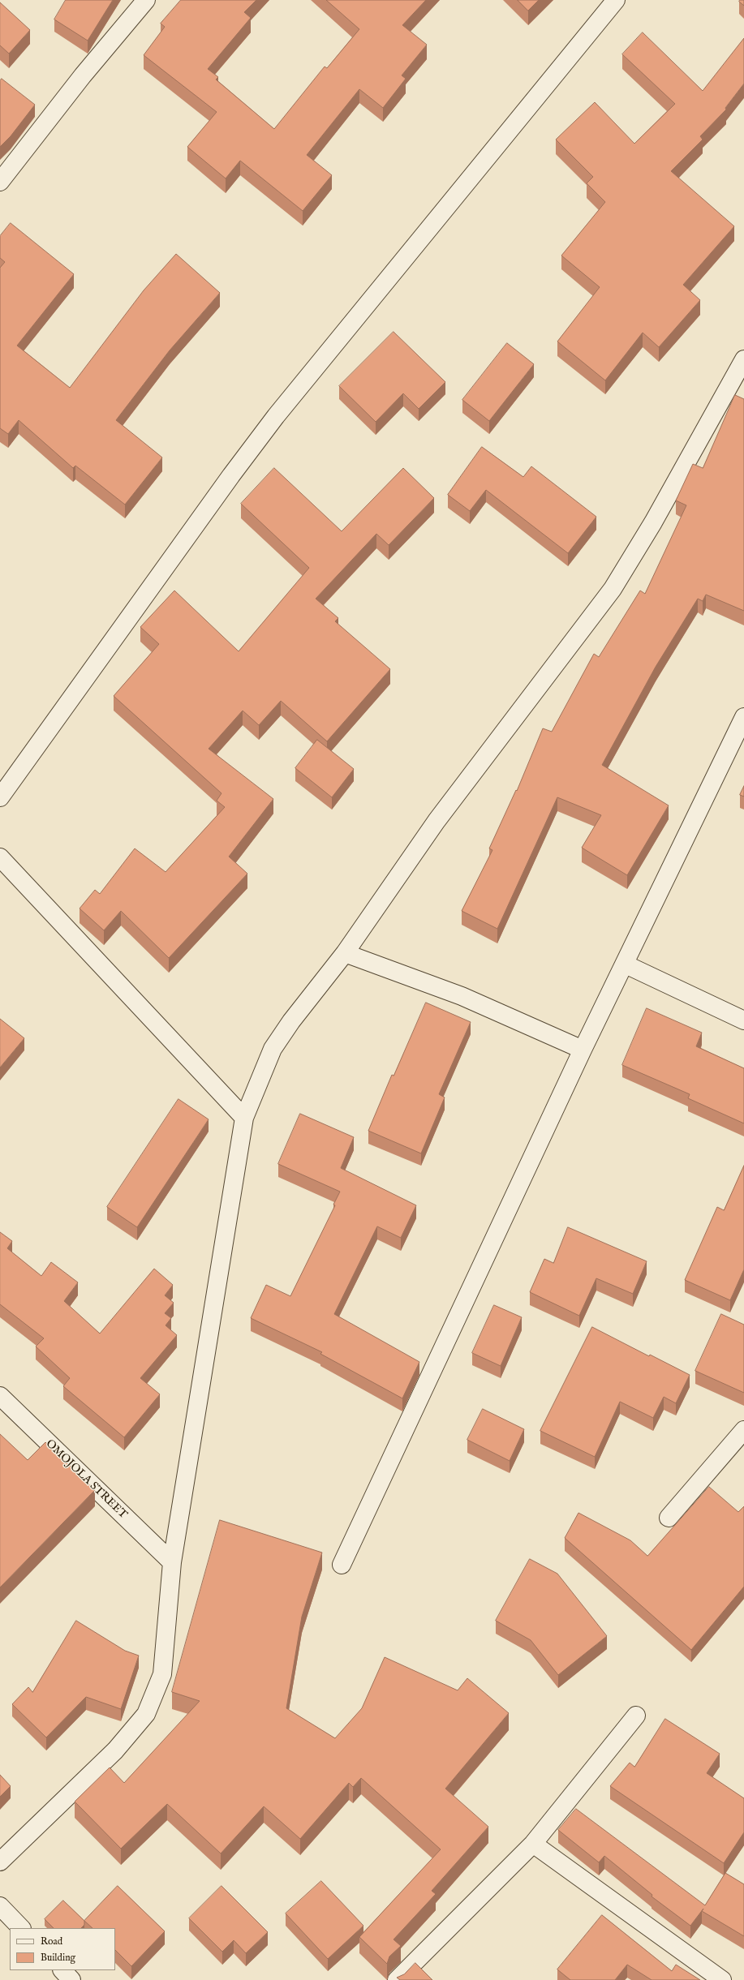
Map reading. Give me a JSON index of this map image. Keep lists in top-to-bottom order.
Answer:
{
  "streets": {
    "street": ["OMOJOLA STREET"]
  },
  "legend": ["Road", "Building"]
}
